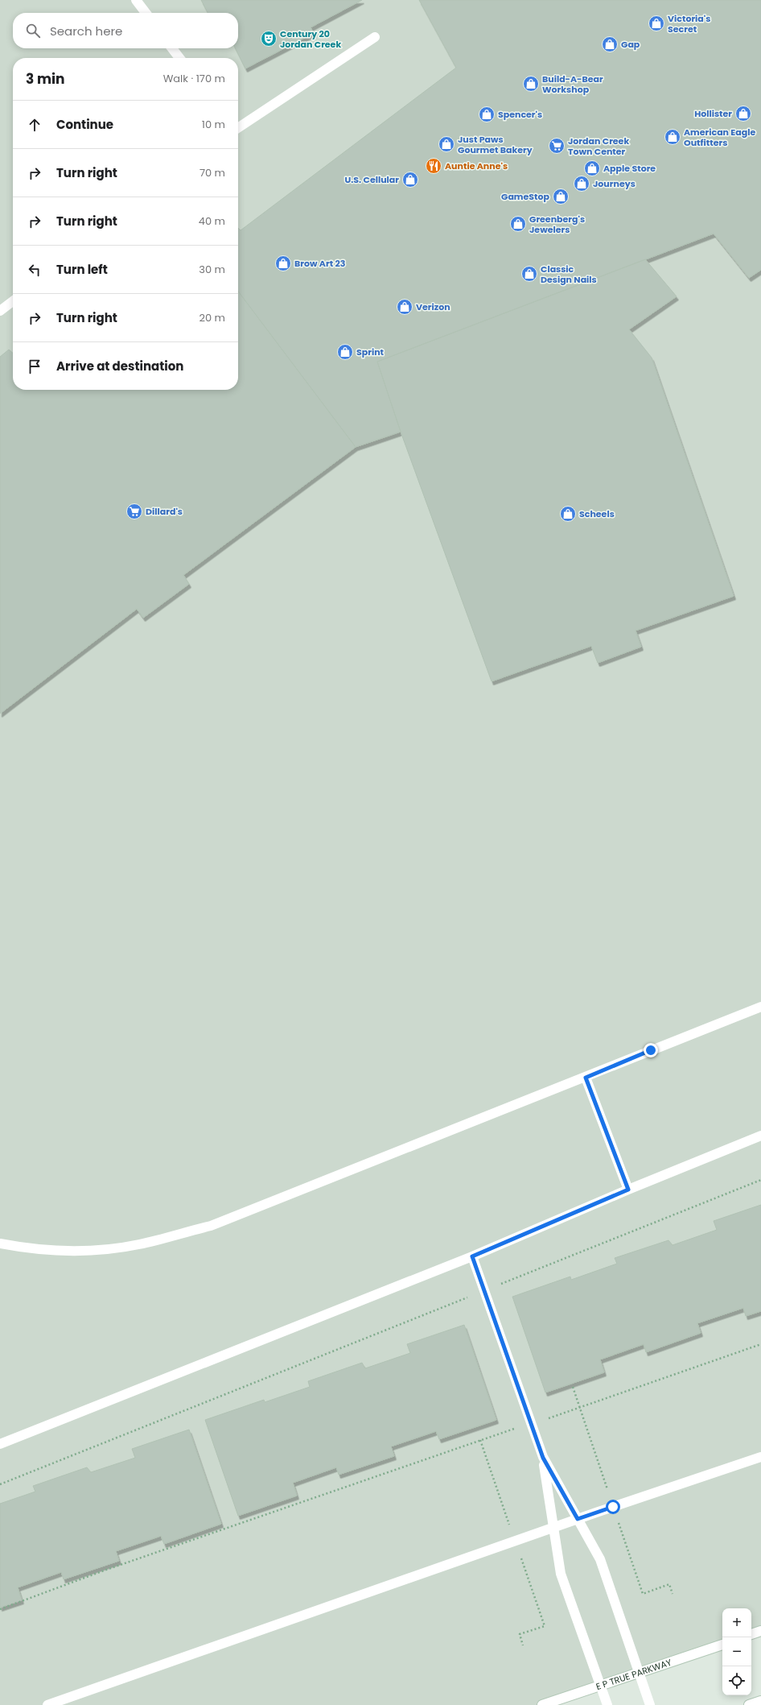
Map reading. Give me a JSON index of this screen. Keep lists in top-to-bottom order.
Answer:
{
  "streets": {
    "main road": ["E P TRUE PARKWAY"]
  },
  "places": {
    "shop": [
      "Victoria's Secret",
      "Gap",
      "Build-A-Bear Workshop",
      "Hollister",
      "Spencer's",
      "American Eagle Outfitters",
      "Just Paws Gourmet Bakery",
      "Apple Store",
      "U.S. Cellular",
      "Journeys",
      "GameStop",
      "Greenberg's Jewelers",
      "Brow Art 23",
      "Classic Design Nails",
      "Verizon",
      "Sprint",
      "Scheels"
    ],
    "theatre": ["Century 20 Jordan Creek"],
    "supermarket": ["Jordan Creek Town Center", "Dillard's"],
    "restaurant": ["Auntie Anne's"]
  },
  "page": {
    "search": "Search here",
    "heading": ["3 min", "Walk · 170 m"],
    "list": [
      ["Continue", "10 m"],
      ["Turn right", "70 m"],
      ["Turn right", "40 m"],
      ["Turn left", "30 m"],
      ["Turn right", "20 m"],
      "Arrive at destination"
    ],
    "map_buttons": ["+", "−"]
  }
}
